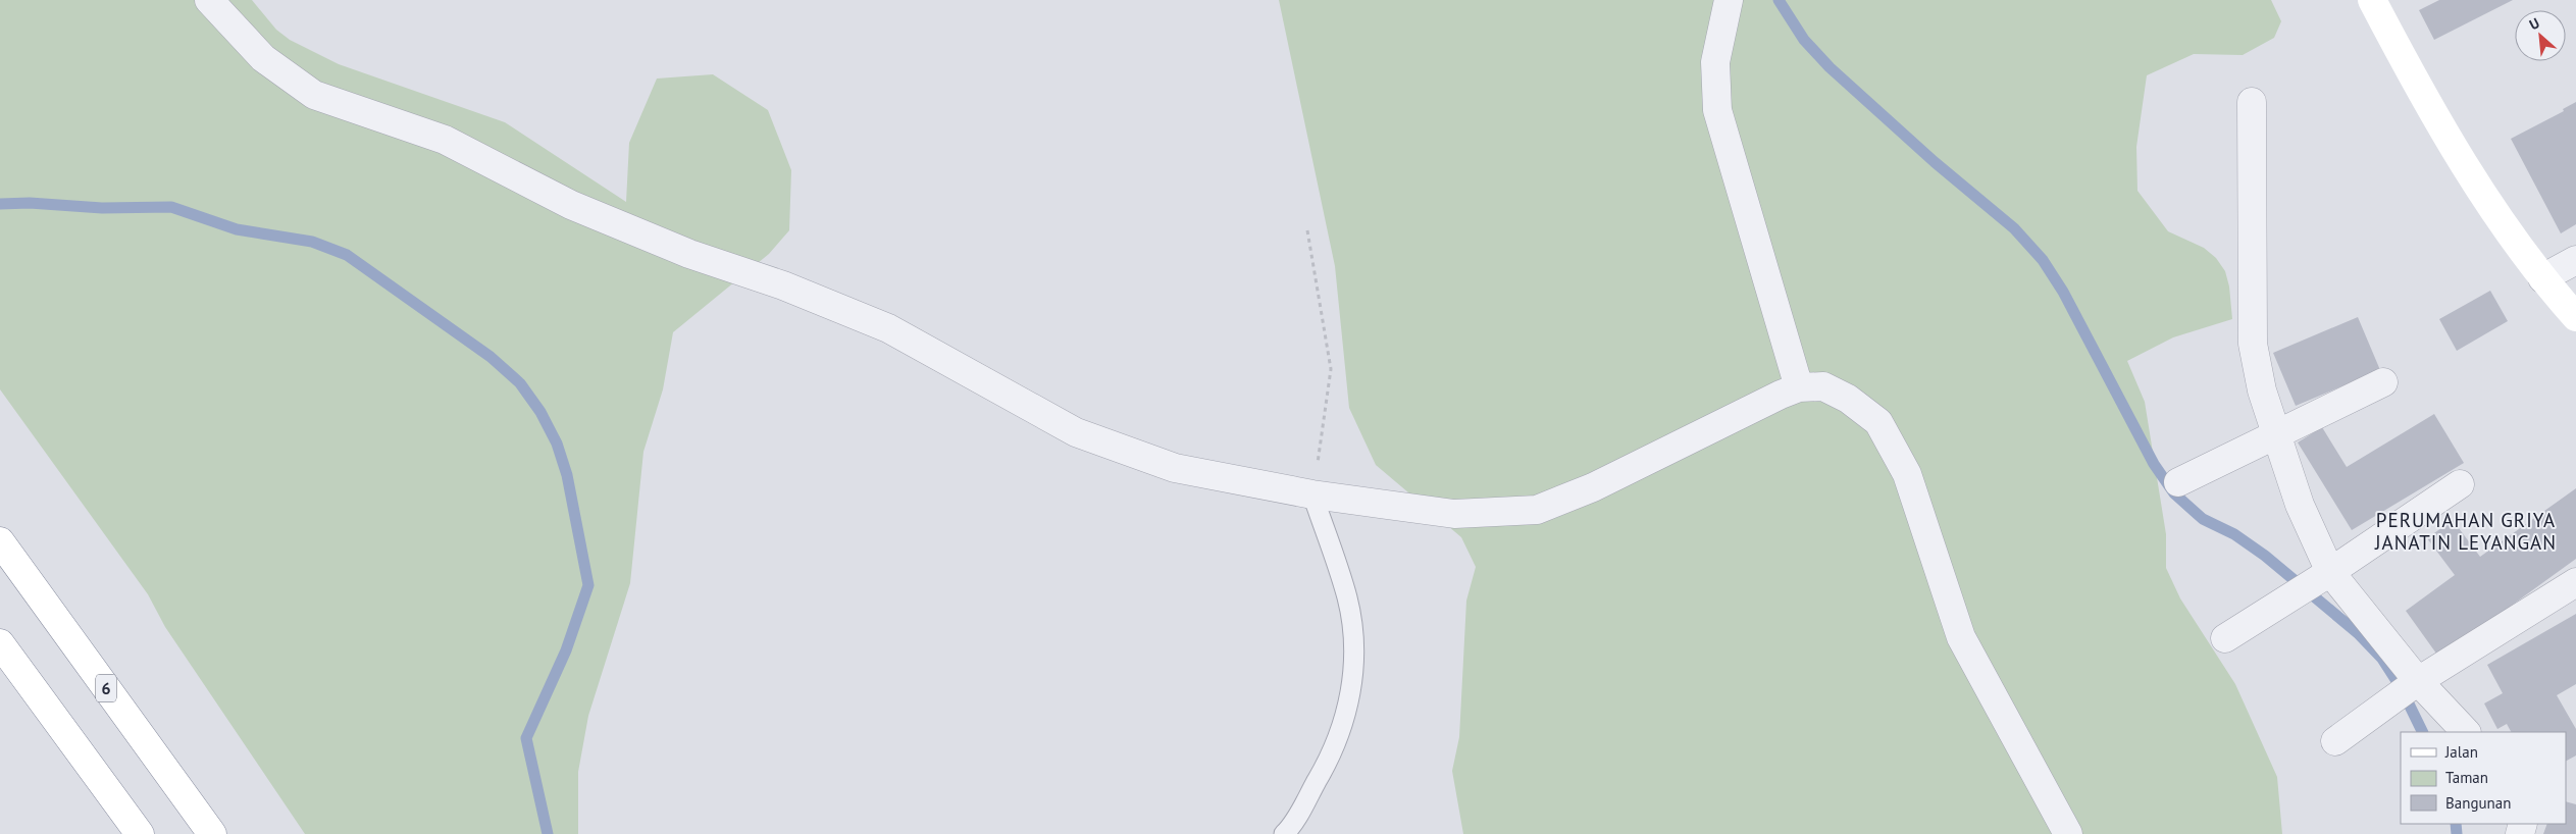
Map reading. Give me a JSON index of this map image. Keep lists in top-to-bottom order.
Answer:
{
  "streets": {
    "main road": ["6"]
  },
  "districts": ["PERUMAHAN GRIYA JANATIN LEYANGAN"],
  "legend": ["Jalan", "Taman", "Bangunan"],
  "north": "top left"
}
